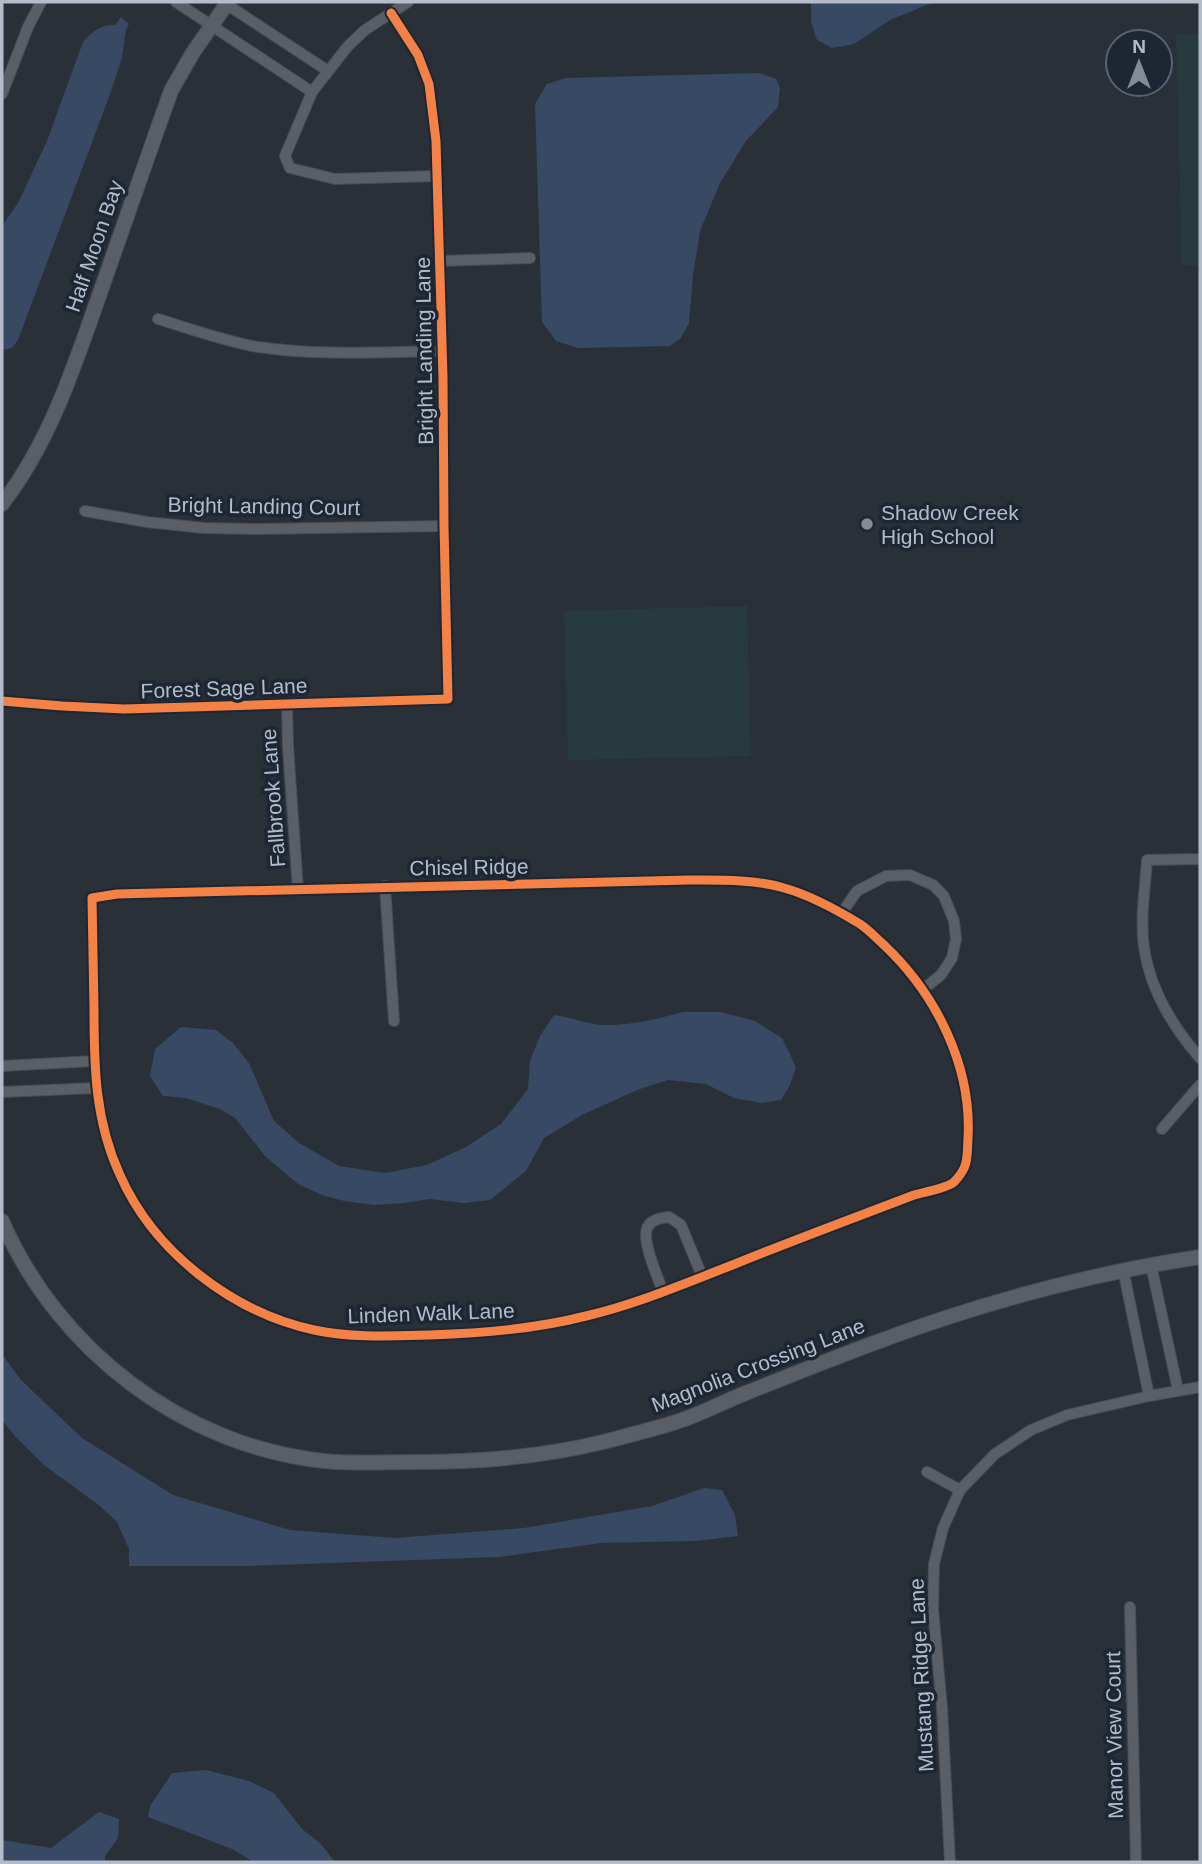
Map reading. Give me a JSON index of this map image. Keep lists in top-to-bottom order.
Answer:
{
  "streets": {
    "street": [
      "Half Moon Bay",
      "Bright Landing Lane",
      "Bright Landing Court",
      "Forest Sage Lane",
      "Fallbrook Lane",
      "Chisel Ridge",
      "Linden Walk Lane",
      "Magnolia Crossing Lane",
      "Mustang Ridge Lane",
      "Manor View Court"
    ]
  },
  "crossings": [
    ["Bright Landing Lane", "Bright Landing Court"],
    ["Bright Landing Lane", "Forest Sage Lane"],
    ["Forest Sage Lane", "Fallbrook Lane"],
    ["Fallbrook Lane", "Chisel Ridge"],
    ["Chisel Ridge", "Linden Walk Lane"]
  ],
  "places": ["Shadow Creek High School"],
  "north": "top"
}
